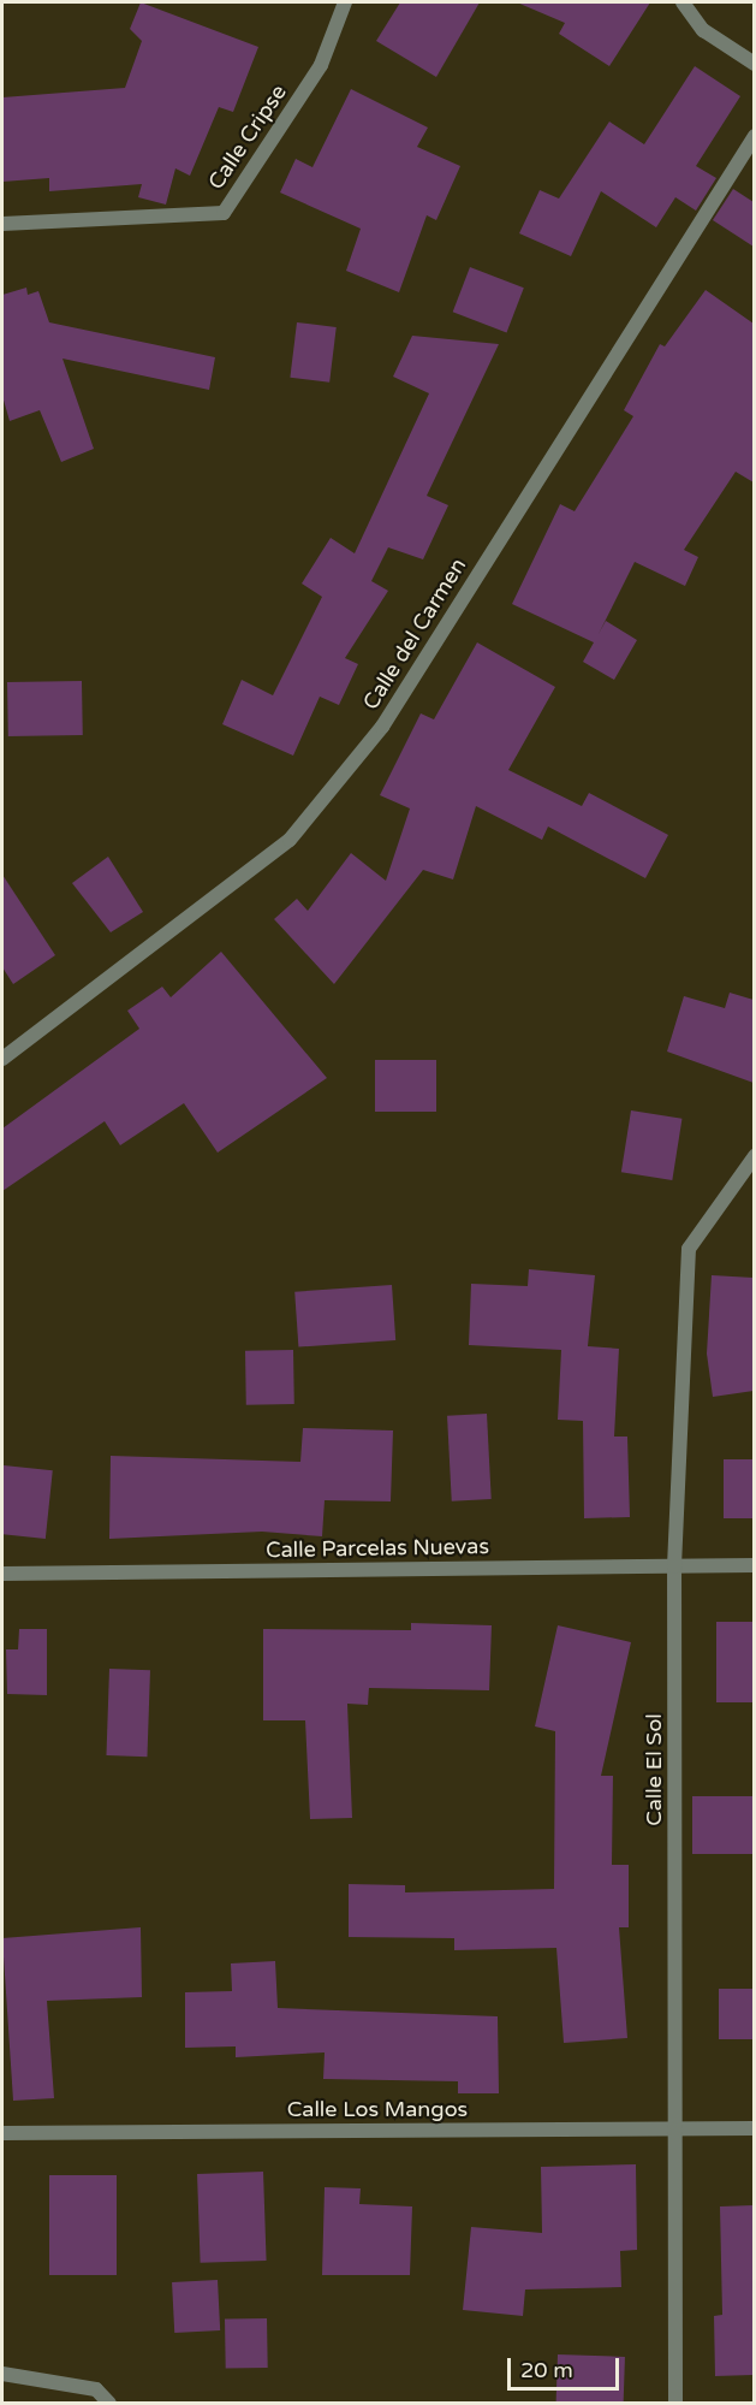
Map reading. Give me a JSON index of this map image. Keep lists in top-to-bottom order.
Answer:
{
  "streets": {
    "street": [
      "Calle Cripse",
      "Calle del Carmen",
      "Calle Parcelas Nuevas",
      "Calle El Sol",
      "Calle Los Mangos"
    ]
  },
  "crossings": [
    ["Calle Parcelas Nuevas", "Calle El Sol"],
    ["Calle El Sol", "Calle Los Mangos"]
  ],
  "scale_bar": "20 m"
}
